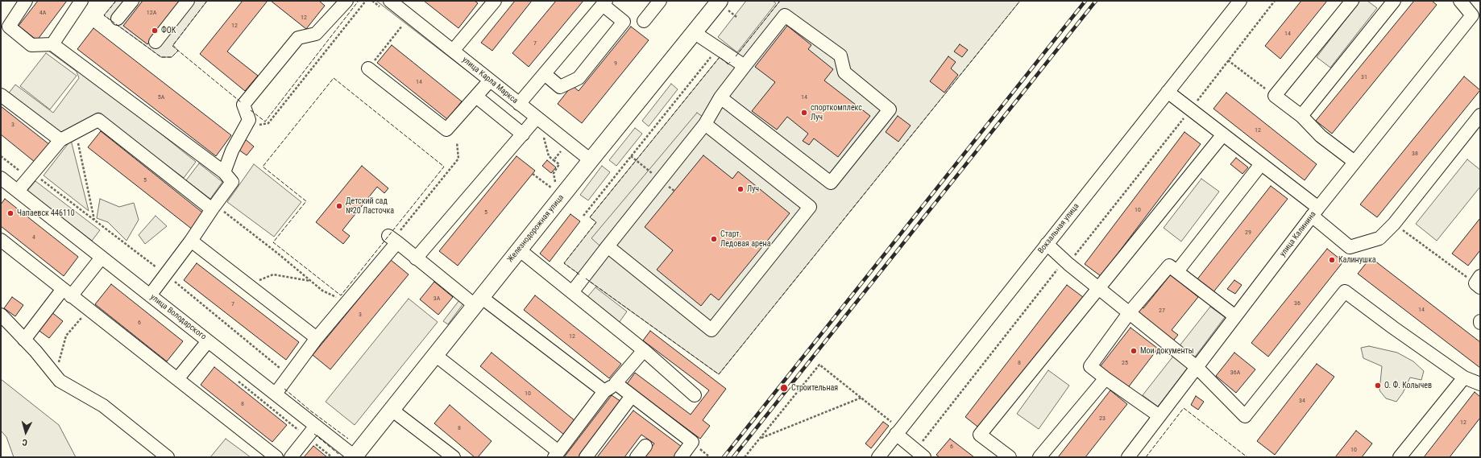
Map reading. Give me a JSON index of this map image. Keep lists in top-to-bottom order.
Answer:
{
  "streets": {
    "main road": ["Железнодорожная улица"],
    "street": [
      "улица Карла Маркса",
      "Вокзальная улица",
      "улица Калинина",
      "улица Володарского"
    ]
  },
  "crossings": [
    ["улица Карла Маркса", "Железнодорожная улица"],
    ["Железнодорожная улица", "улица Володарского"]
  ],
  "places": [
    "ФОК",
    "спорткомплекс Луч",
    "Луч",
    "Детский сад №20 Ласточка",
    "Чапаевск 446110",
    "Старт. Ледовая арена",
    "Калинушка",
    "Мои документы",
    "О. Ф. Колычев",
    "Строительная"
  ],
  "house_numbers": [
    "4А",
    "12А",
    "12",
    "12",
    "14",
    "7",
    "9",
    "31",
    "14",
    "5А",
    "14",
    "3",
    "12",
    "38",
    "5",
    "10",
    "5",
    "29",
    "4",
    "3А",
    "36",
    "7",
    "14",
    "27",
    "3",
    "6",
    "12",
    "8",
    "25",
    "36А",
    "10",
    "34",
    "8",
    "23",
    "12",
    "8",
    "6",
    "10"
  ],
  "north": "bottom"
}
